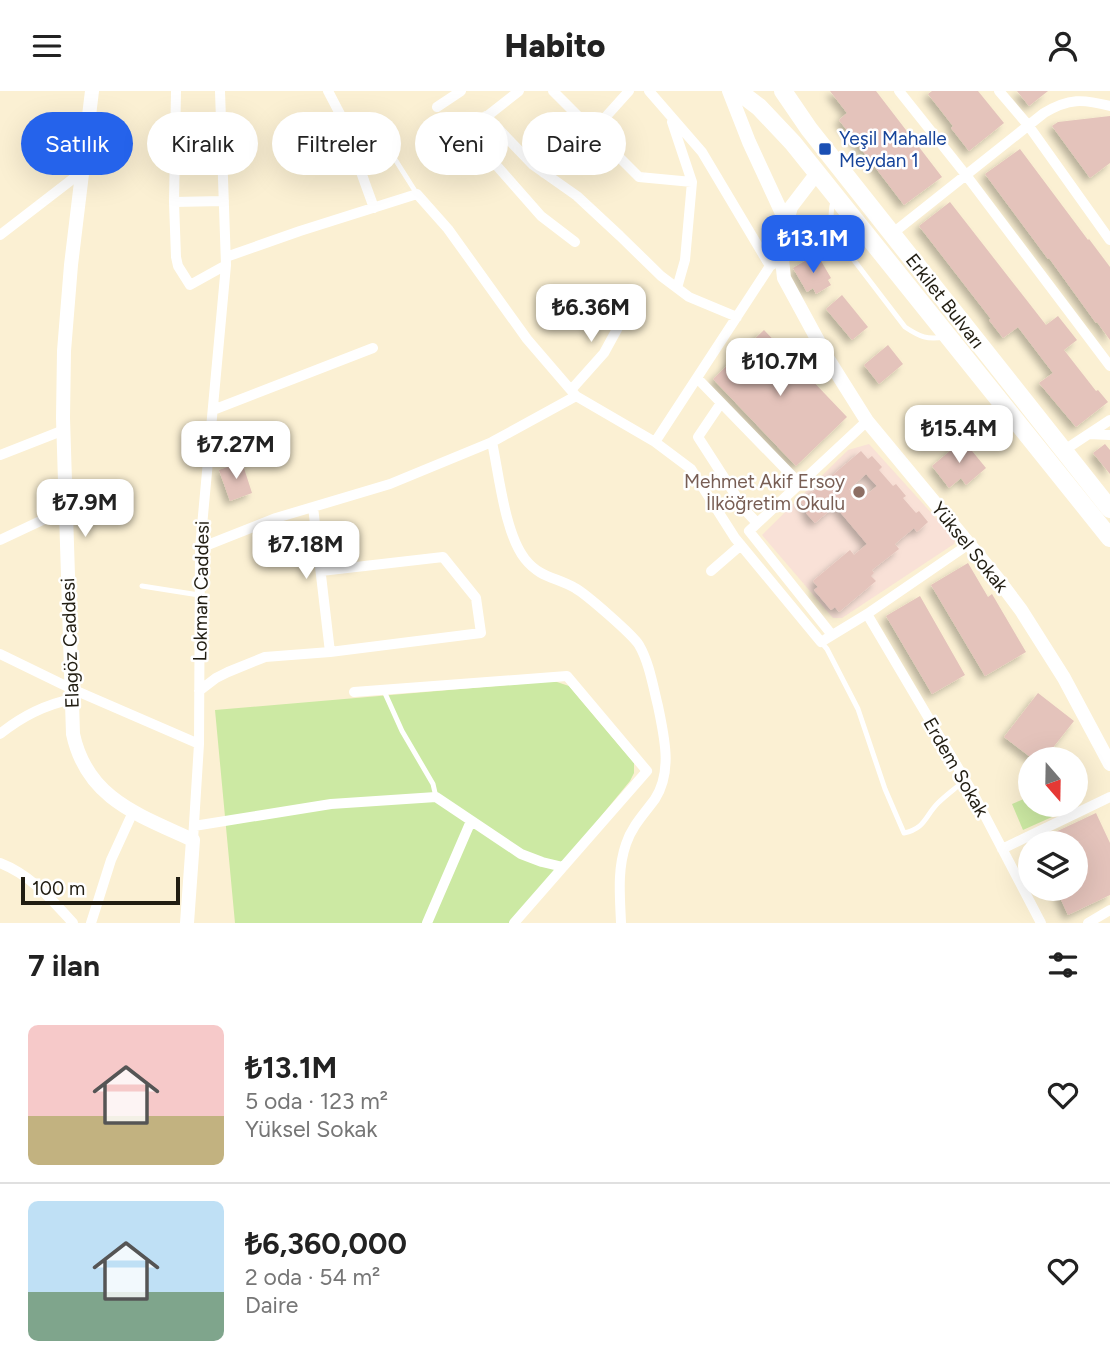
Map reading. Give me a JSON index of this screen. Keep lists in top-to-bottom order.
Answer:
{
  "streets": {
    "main road": ["Erkilet Bulvarı"],
    "street": [
      "Yüksel Sokak",
      "Lokman Caddesi",
      "Elagöz Caddesi",
      "Erdem Sokak"
    ]
  },
  "crossings": [
    ["Erkilet Bulvarı", "Yüksel Sokak"],
    ["Lokman Caddesi", "Elagöz Caddesi"]
  ],
  "places": {
    "transit": ["Yeşil Mahalle Meydan 1"],
    "other": ["Mehmet Akif Ersoy İlköğretim Okulu"]
  },
  "scale_bar": "100 m",
  "north": "bottom",
  "page": {
    "header": "Habito",
    "chip": [
      "Satılık",
      "Kiralık",
      "Filtreler",
      "Yeni",
      "Daire"
    ],
    "price": [
      "₺13.1M",
      "₺6.36M",
      "₺10.7M",
      "₺15.4M",
      "₺7.27M",
      "₺7.9M",
      "₺7.18M"
    ],
    "scale": "100 m",
    "heading": "7 ilan",
    "list": [
      {
        "name": "₺13.1M",
        "note": "5 oda · 123 m² · Yüksel Sokak"
      },
      {
        "name": "₺6,360,000",
        "note": "2 oda · 54 m² · Daire"
      }
    ]
  }
}
